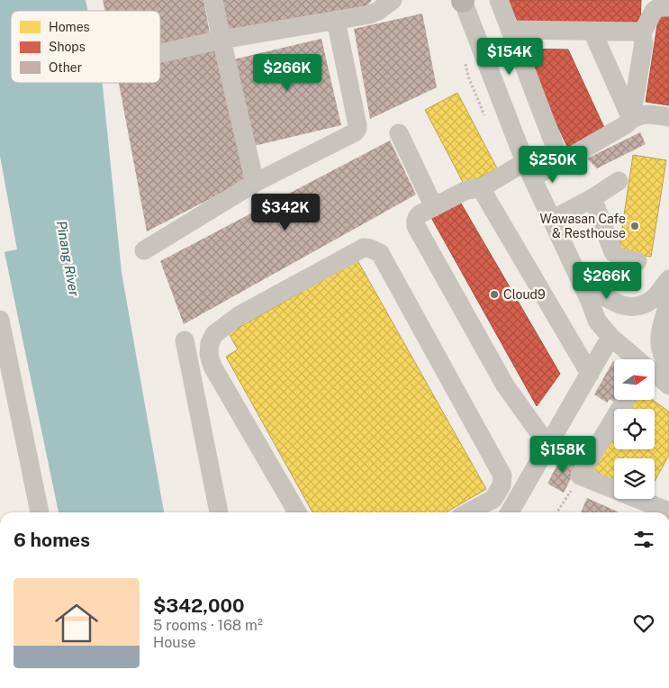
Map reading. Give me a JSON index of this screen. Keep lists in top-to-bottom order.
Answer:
{
  "water": ["Pinang River"],
  "places": ["Wawasan Cafe & Resthouse", "Cloud9"],
  "legend": ["Homes", "Shops", "Other"],
  "north": "right",
  "page": {
    "price": [
      "$154K",
      "$266K",
      "$250K",
      "$342K",
      "$266K",
      "$158K"
    ],
    "heading": "6 homes",
    "list": [
      {
        "name": "$342,000",
        "note": "5 rooms · 168 m² · House"
      }
    ]
  }
}
